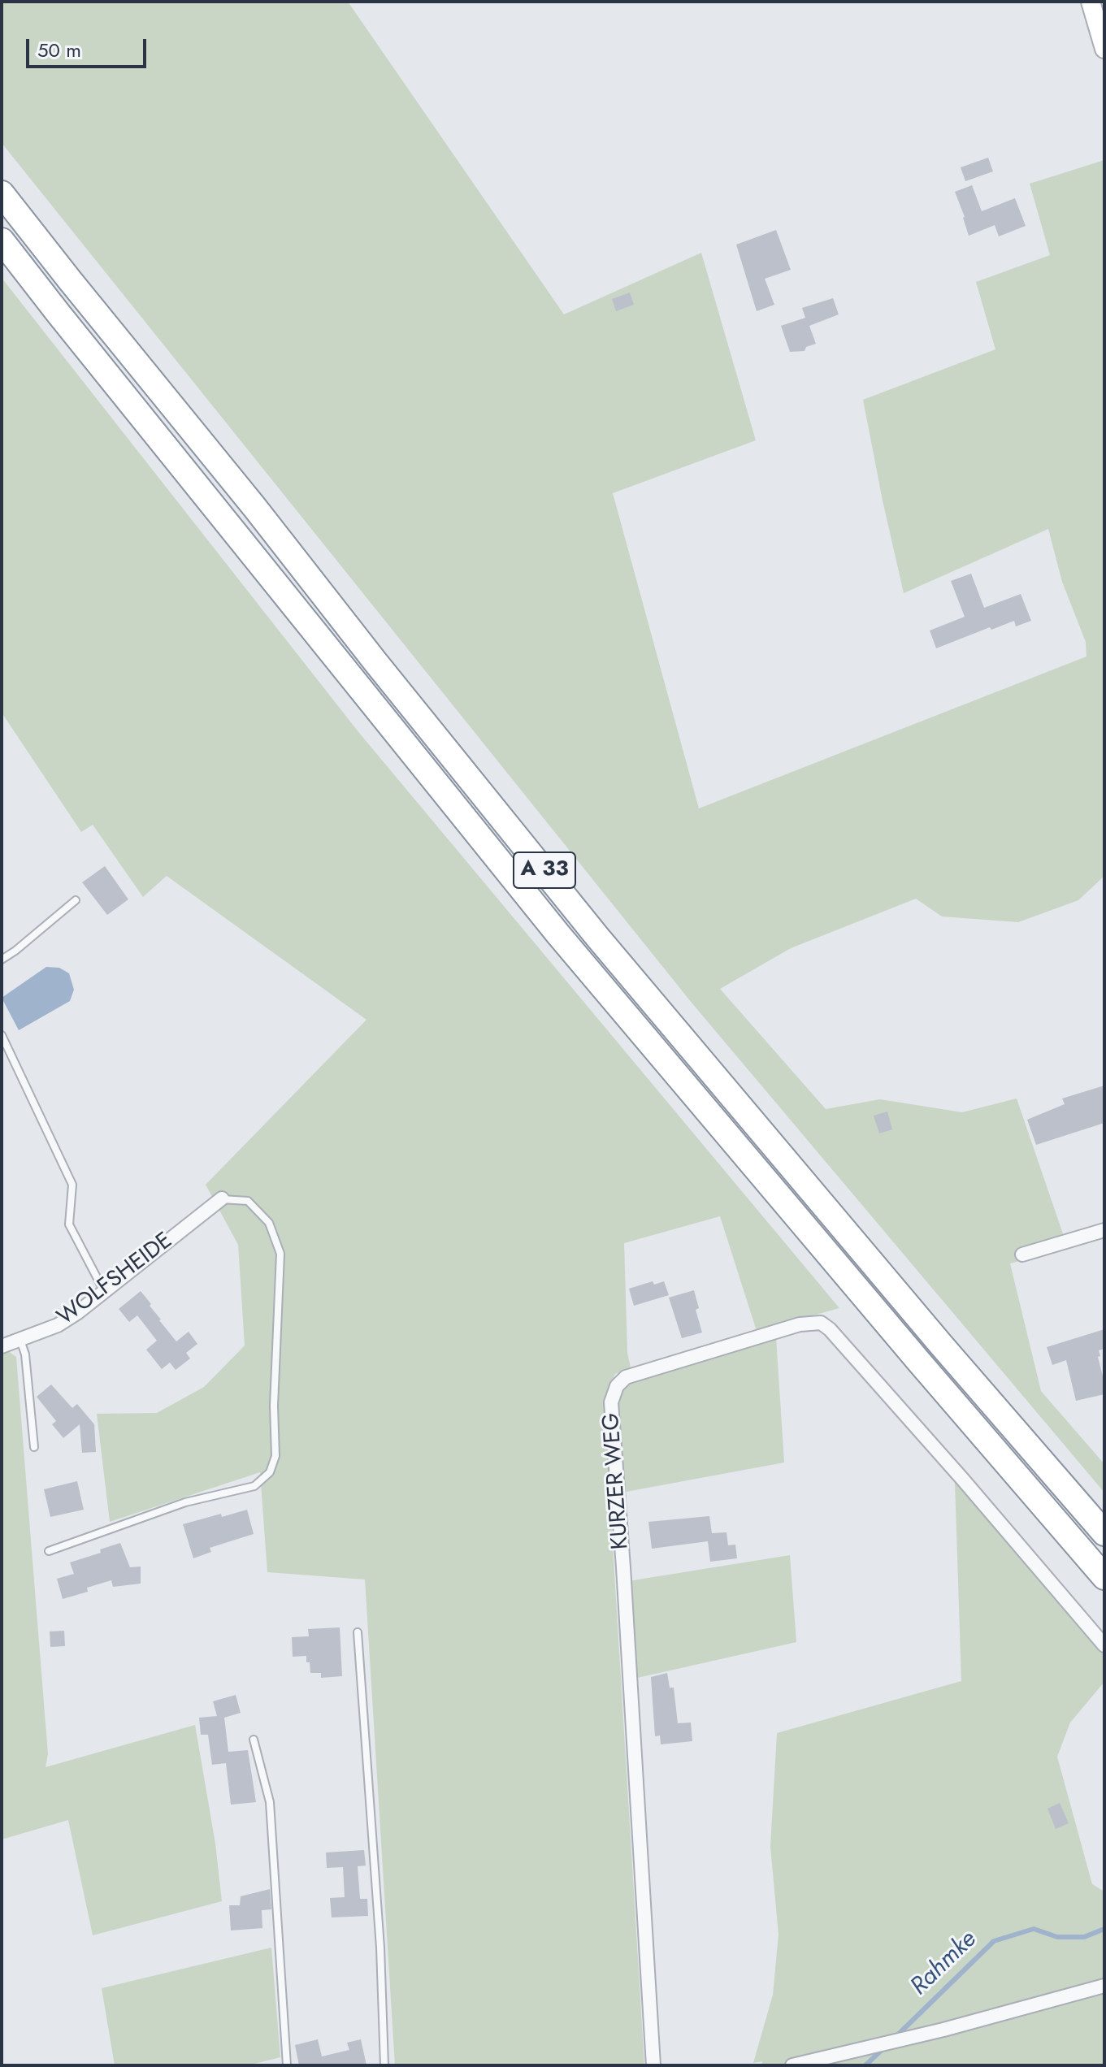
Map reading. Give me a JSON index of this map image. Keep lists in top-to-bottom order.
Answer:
{
  "streets": {
    "highway": ["A 33"],
    "street": ["WOLFSHEIDE", "KURZER WEG"]
  },
  "water": ["Rahmke"],
  "scale_bar": "50 m"
}
